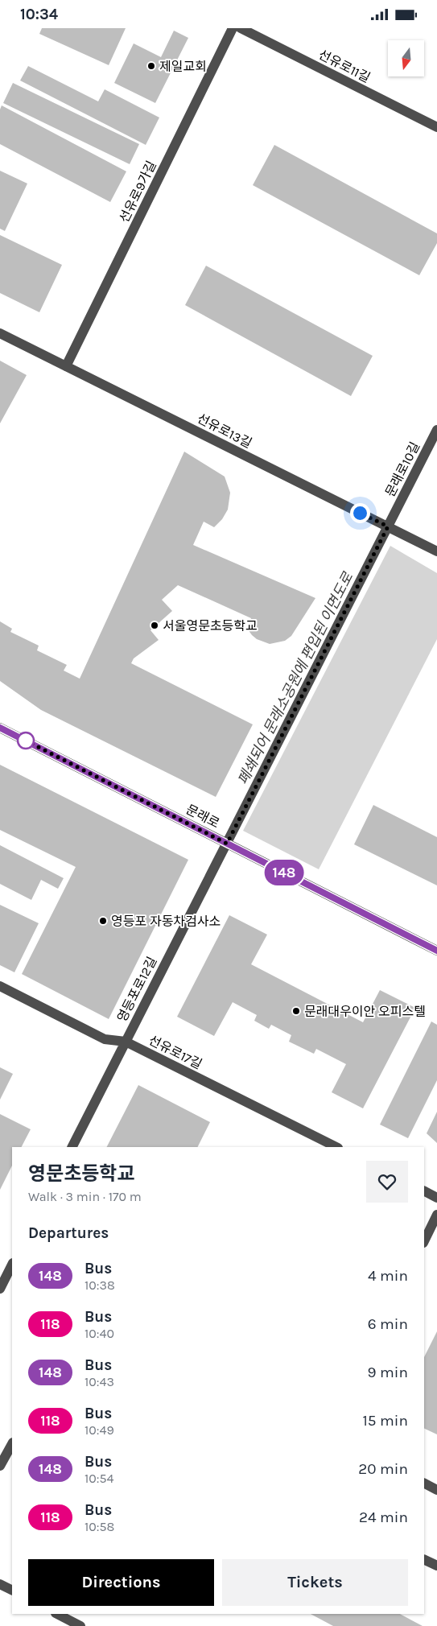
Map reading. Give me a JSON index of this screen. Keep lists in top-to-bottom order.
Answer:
{
  "streets": {
    "street": [
      "선유로11길",
      "선유로9가길",
      "선유로13길",
      "문래로10길",
      "문래로",
      "영등포로12길",
      "선유로17길"
    ]
  },
  "crossings": [
    ["선유로9가길", "선유로13길"],
    ["선유로13길", "문래로10길"],
    ["문래로10길", "문래로"],
    ["문래로10길", "영등포로12길"],
    ["문래로", "영등포로12길"],
    ["영등포로12길", "선유로17길"]
  ],
  "water": ["폐쇄되어 문래소공원에 편입된 이면도로"],
  "places": [
    "제일교회",
    "서울영문초등학교",
    "영등포 자동차검사소",
    "문래대우이안 오피스텔"
  ],
  "lines": ["bus line 148"],
  "north": "bottom",
  "page": {
    "status": "10:34",
    "on_map": "148",
    "heading": [
      ["영문초등학교", "Walk · 3 min · 170 m"],
      "Departures"
    ],
    "list": [
      {
        "mark": "148",
        "name": "Bus",
        "note": "10:38",
        "value": "4 min"
      },
      {
        "mark": "118",
        "name": "Bus",
        "note": "10:40",
        "value": "6 min"
      },
      {
        "mark": "148",
        "name": "Bus",
        "note": "10:43",
        "value": "9 min"
      },
      {
        "mark": "118",
        "name": "Bus",
        "note": "10:49",
        "value": "15 min"
      },
      {
        "mark": "148",
        "name": "Bus",
        "note": "10:54",
        "value": "20 min"
      },
      {
        "mark": "118",
        "name": "Bus",
        "note": "10:58",
        "value": "24 min"
      }
    ],
    "buttons": ["Directions", "Tickets"]
  }
}
